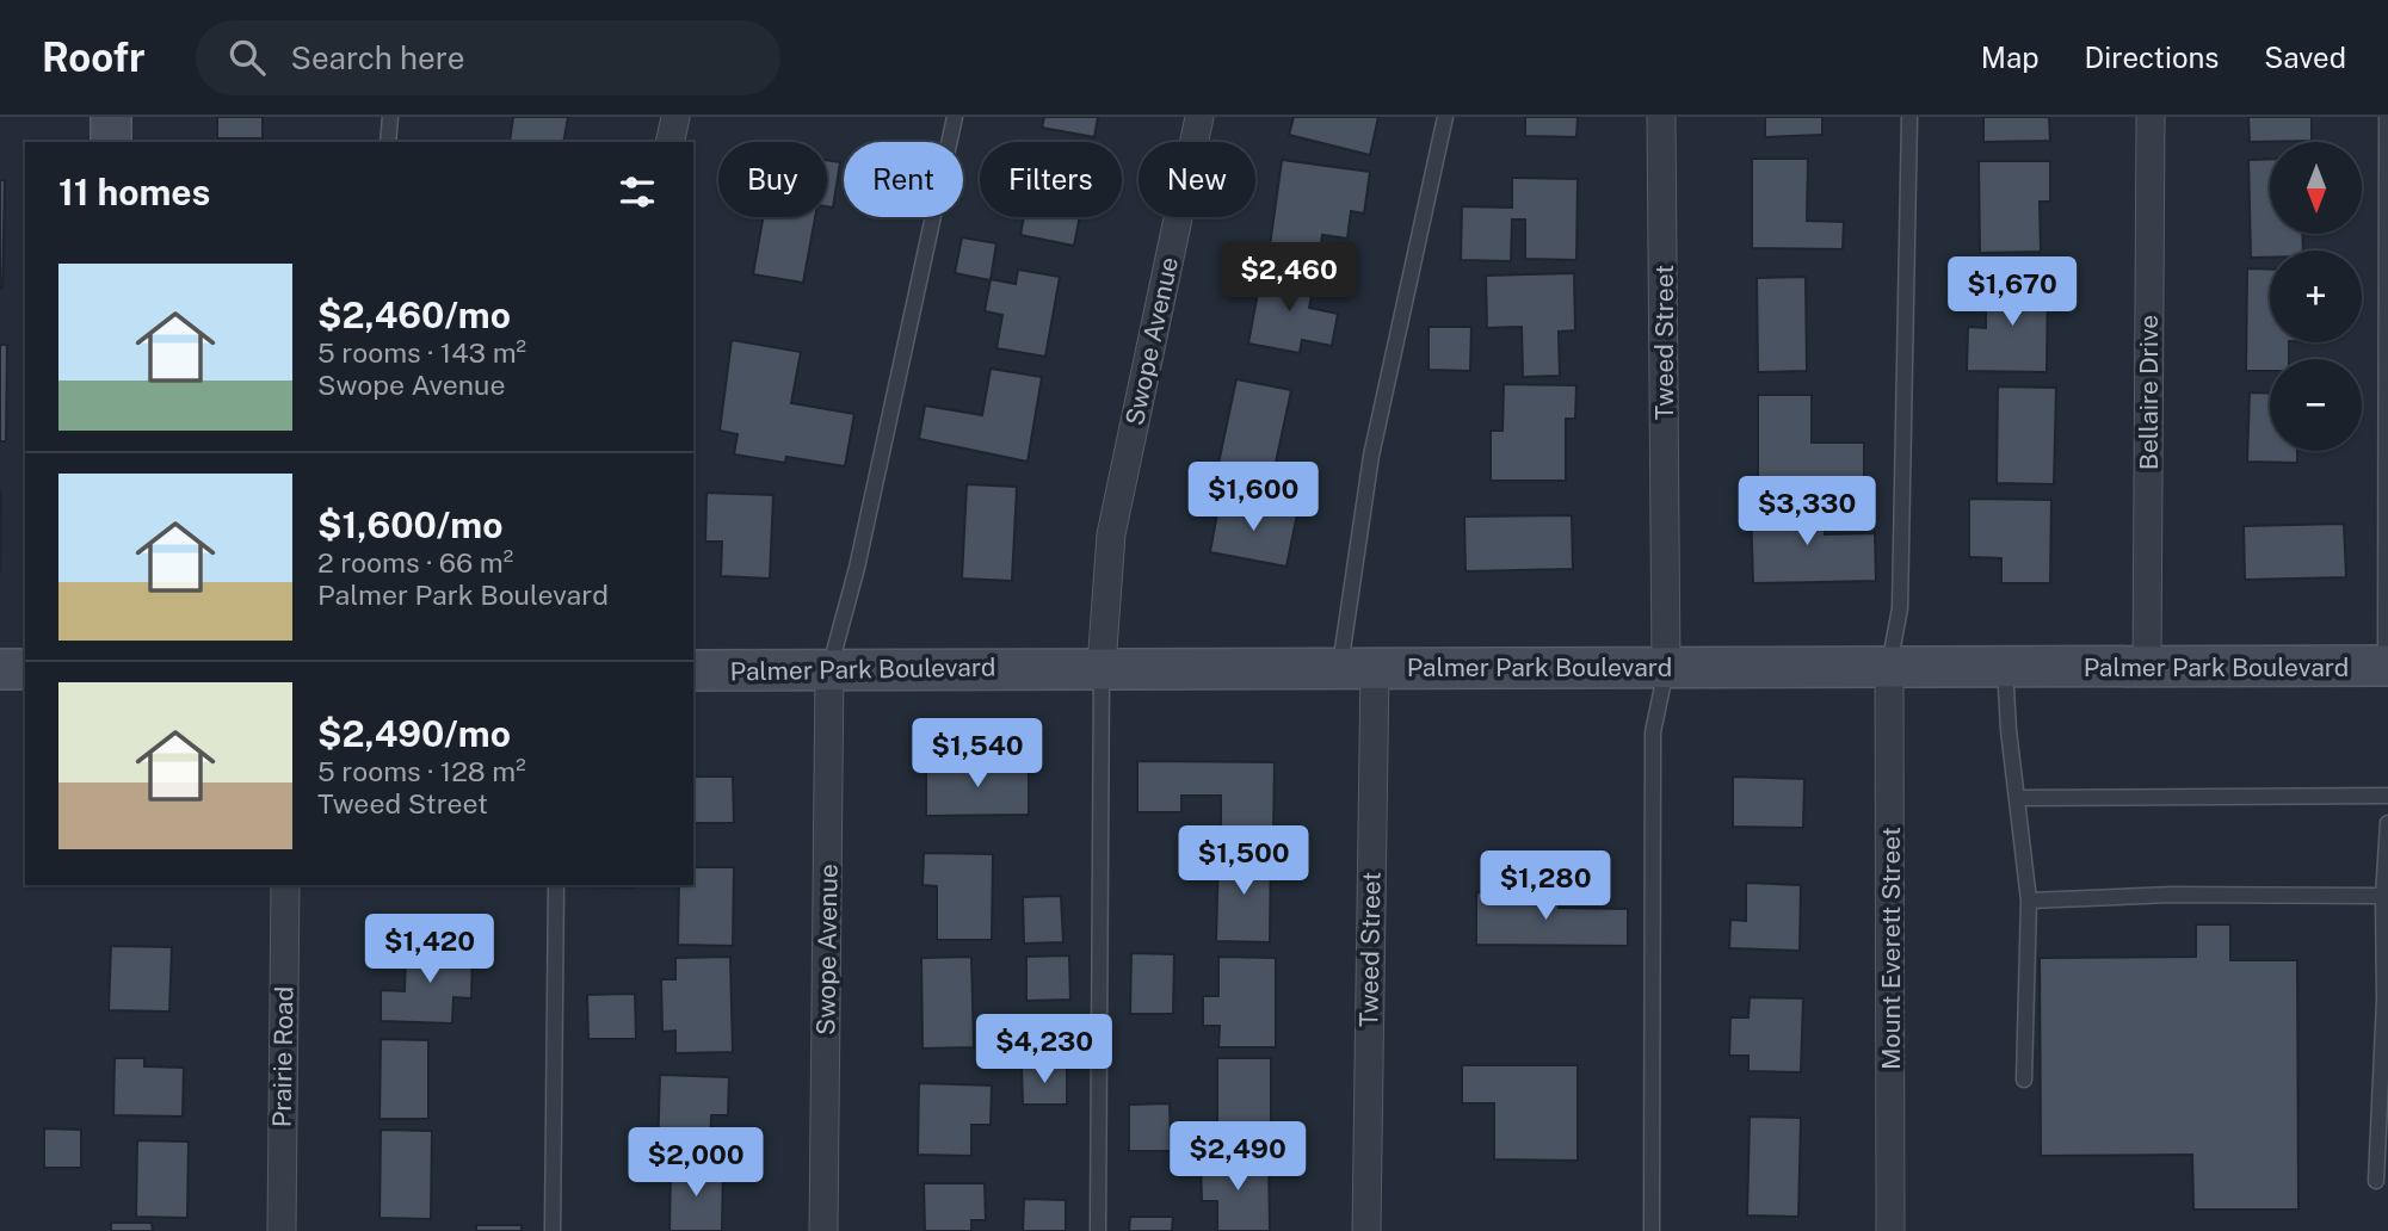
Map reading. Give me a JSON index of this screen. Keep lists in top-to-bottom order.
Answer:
{
  "streets": {
    "main road": ["Palmer Park Boulevard"],
    "street": [
      "Swope Avenue",
      "Tweed Street",
      "Bellaire Drive",
      "Mount Everett Street",
      "Prairie Road"
    ]
  },
  "crossings": [
    ["Swope Avenue", "Palmer Park Boulevard"],
    ["Tweed Street", "Palmer Park Boulevard"],
    ["Bellaire Drive", "Palmer Park Boulevard"],
    ["Palmer Park Boulevard", "Mount Everett Street"]
  ],
  "north": "bottom",
  "page": {
    "header": "Roofr",
    "search": "Search here",
    "nav": ["Map", "Directions", "Saved"],
    "map_buttons": ["+", "−"],
    "chip": [
      "Buy",
      "Rent",
      "Filters",
      "New"
    ],
    "heading": "11 homes",
    "price": [
      "$2,460",
      "$1,670",
      "$1,600",
      "$3,330",
      "$1,540",
      "$1,500",
      "$1,280",
      "$1,420",
      "$4,230",
      "$2,490",
      "$2,000"
    ],
    "list": [
      {
        "name": "$2,460/mo",
        "note": "5 rooms · 143 m² · Swope Avenue"
      },
      {
        "name": "$1,600/mo",
        "note": "2 rooms · 66 m² · Palmer Park Boulevard"
      },
      {
        "name": "$2,490/mo",
        "note": "5 rooms · 128 m² · Tweed Street"
      }
    ]
  }
}
